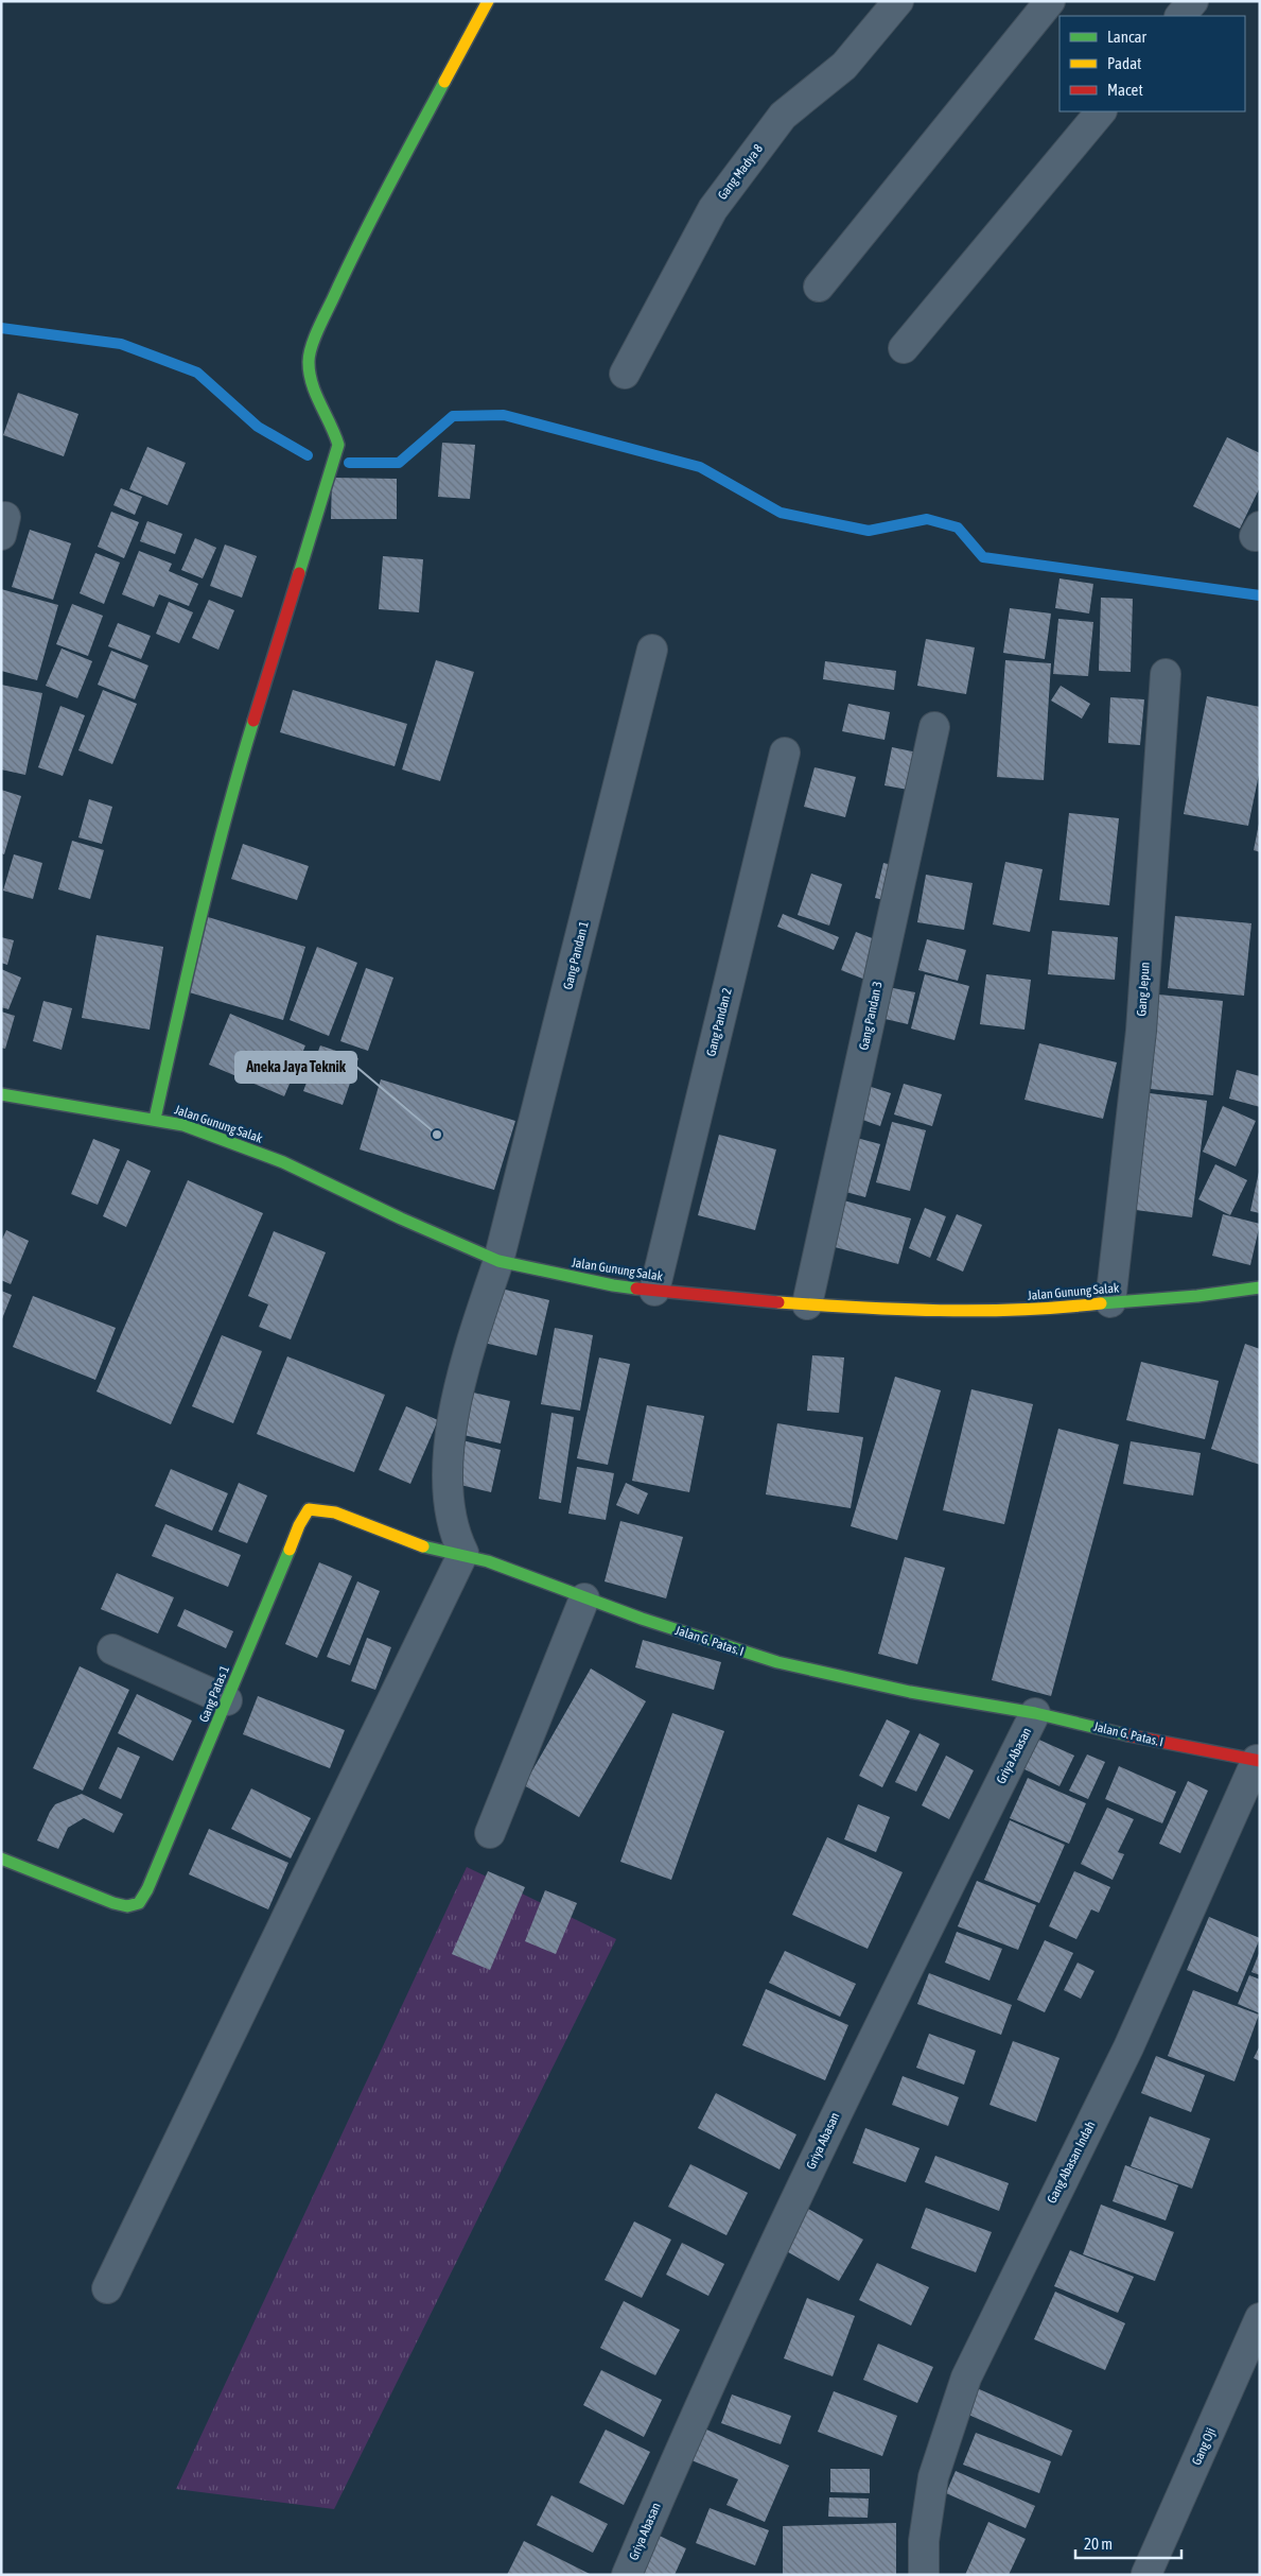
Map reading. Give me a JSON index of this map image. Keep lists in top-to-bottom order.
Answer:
{
  "streets": {
    "street": [
      "Gang Madya 8",
      "Gang Pandan 1",
      "Gang Jepun",
      "Gang Pandan 3",
      "Gang Pandan 2",
      "Jalan Gunung Salak",
      "Jalan G. Patas. I",
      "Gang Patas 1",
      "Griya Abasan",
      "Gang Abasan Indah",
      "Gang Oji"
    ]
  },
  "crossings": [
    ["Gang Pandan 1", "Jalan Gunung Salak"],
    ["Gang Jepun", "Jalan Gunung Salak"],
    ["Gang Pandan 3", "Jalan Gunung Salak"],
    ["Gang Pandan 2", "Jalan Gunung Salak"],
    ["Jalan G. Patas. I", "Gang Patas 1"],
    ["Jalan G. Patas. I", "Griya Abasan"],
    ["Jalan G. Patas. I", "Gang Abasan Indah"]
  ],
  "places": ["Aneka Jaya Teknik"],
  "legend": ["Lancar", "Padat", "Macet"],
  "scale_bar": "20 m"
}
